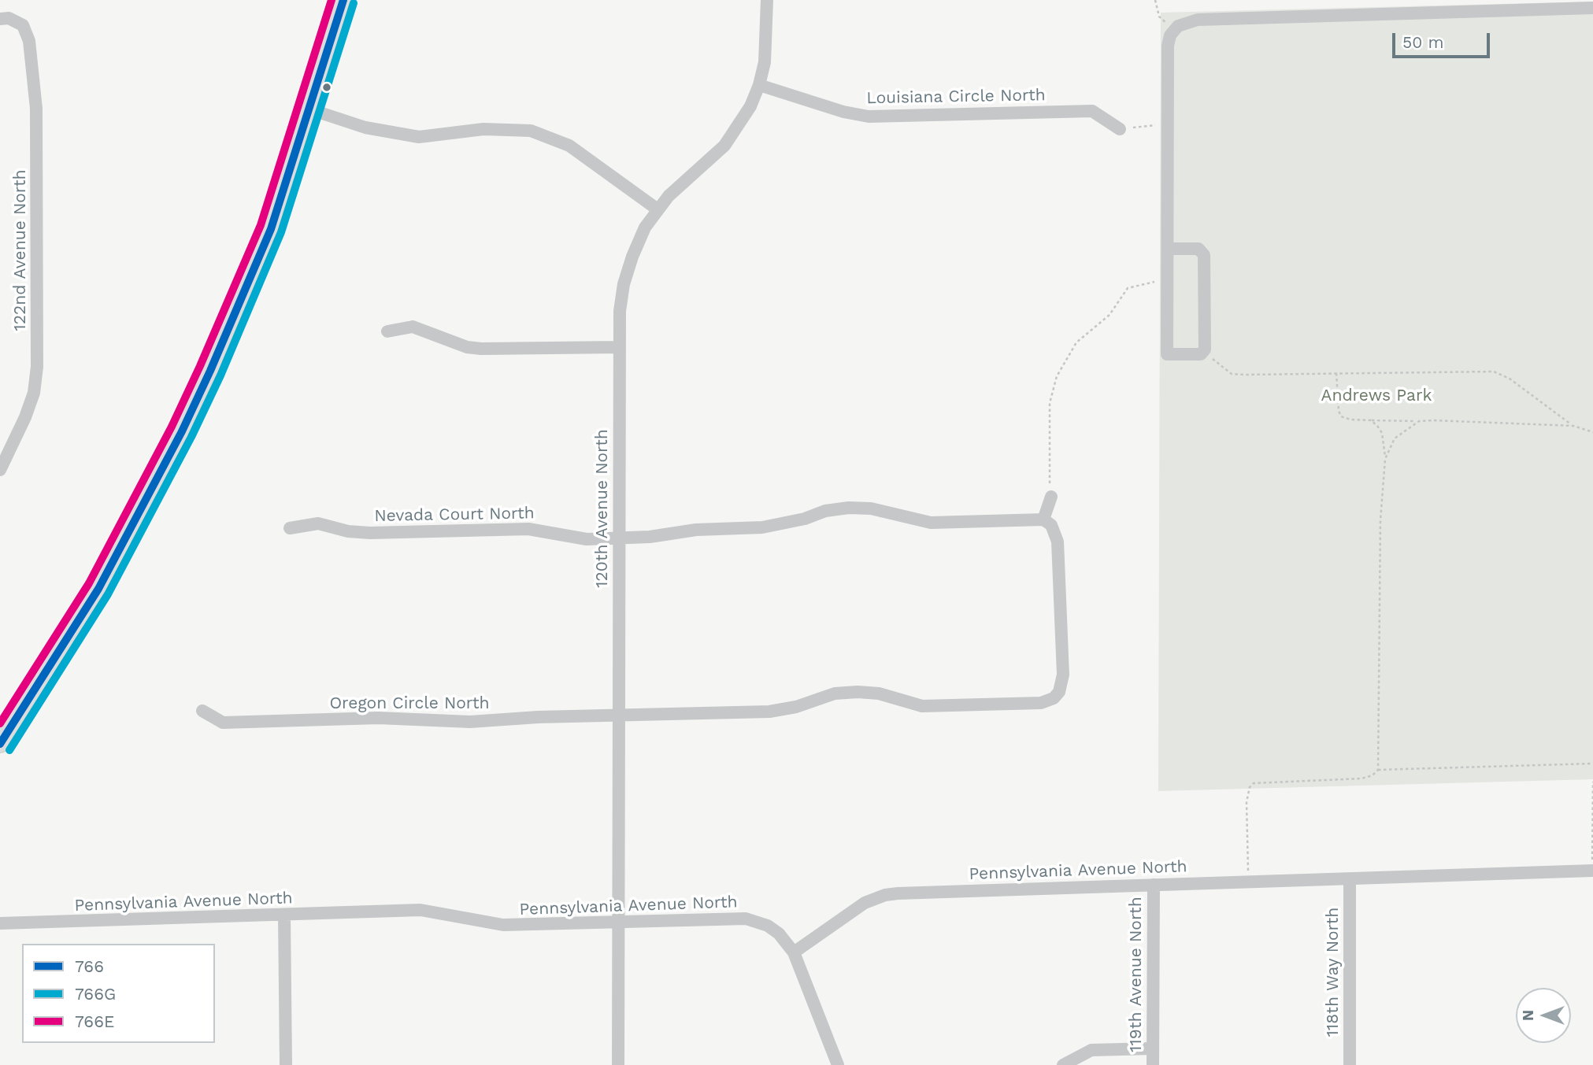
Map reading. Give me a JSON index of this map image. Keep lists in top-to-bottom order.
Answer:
{
  "streets": {
    "street": [
      "Louisiana Circle North",
      "122nd Avenue North",
      "120th Avenue North",
      "Nevada Court North",
      "Oregon Circle North",
      "Pennsylvania Avenue North",
      "118th Way North",
      "119th Avenue North"
    ]
  },
  "crossings": [
    ["Louisiana Circle North", "120th Avenue North"],
    ["120th Avenue North", "Nevada Court North"],
    ["120th Avenue North", "Oregon Circle North"],
    ["120th Avenue North", "Pennsylvania Avenue North"],
    ["Nevada Court North", "Oregon Circle North"],
    ["Pennsylvania Avenue North", "118th Way North"],
    ["Pennsylvania Avenue North", "119th Avenue North"]
  ],
  "parks": ["Andrews Park"],
  "lines": ["transit line 766", "transit line 766E", "transit line 766G"],
  "legend": ["766", "766G", "766E"],
  "scale_bar": "50 m",
  "north": "left"
}
